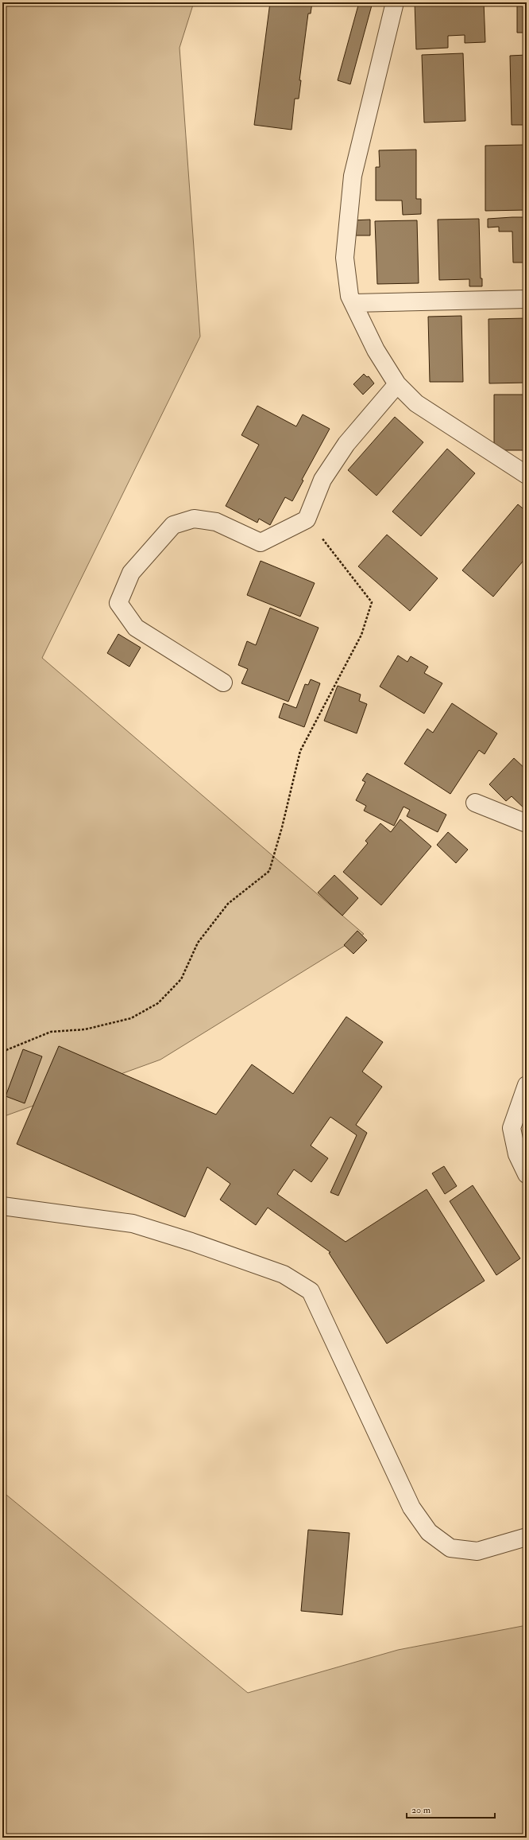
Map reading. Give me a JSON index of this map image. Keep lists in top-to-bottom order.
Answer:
{
  "scale_bar": "20 m"
}
